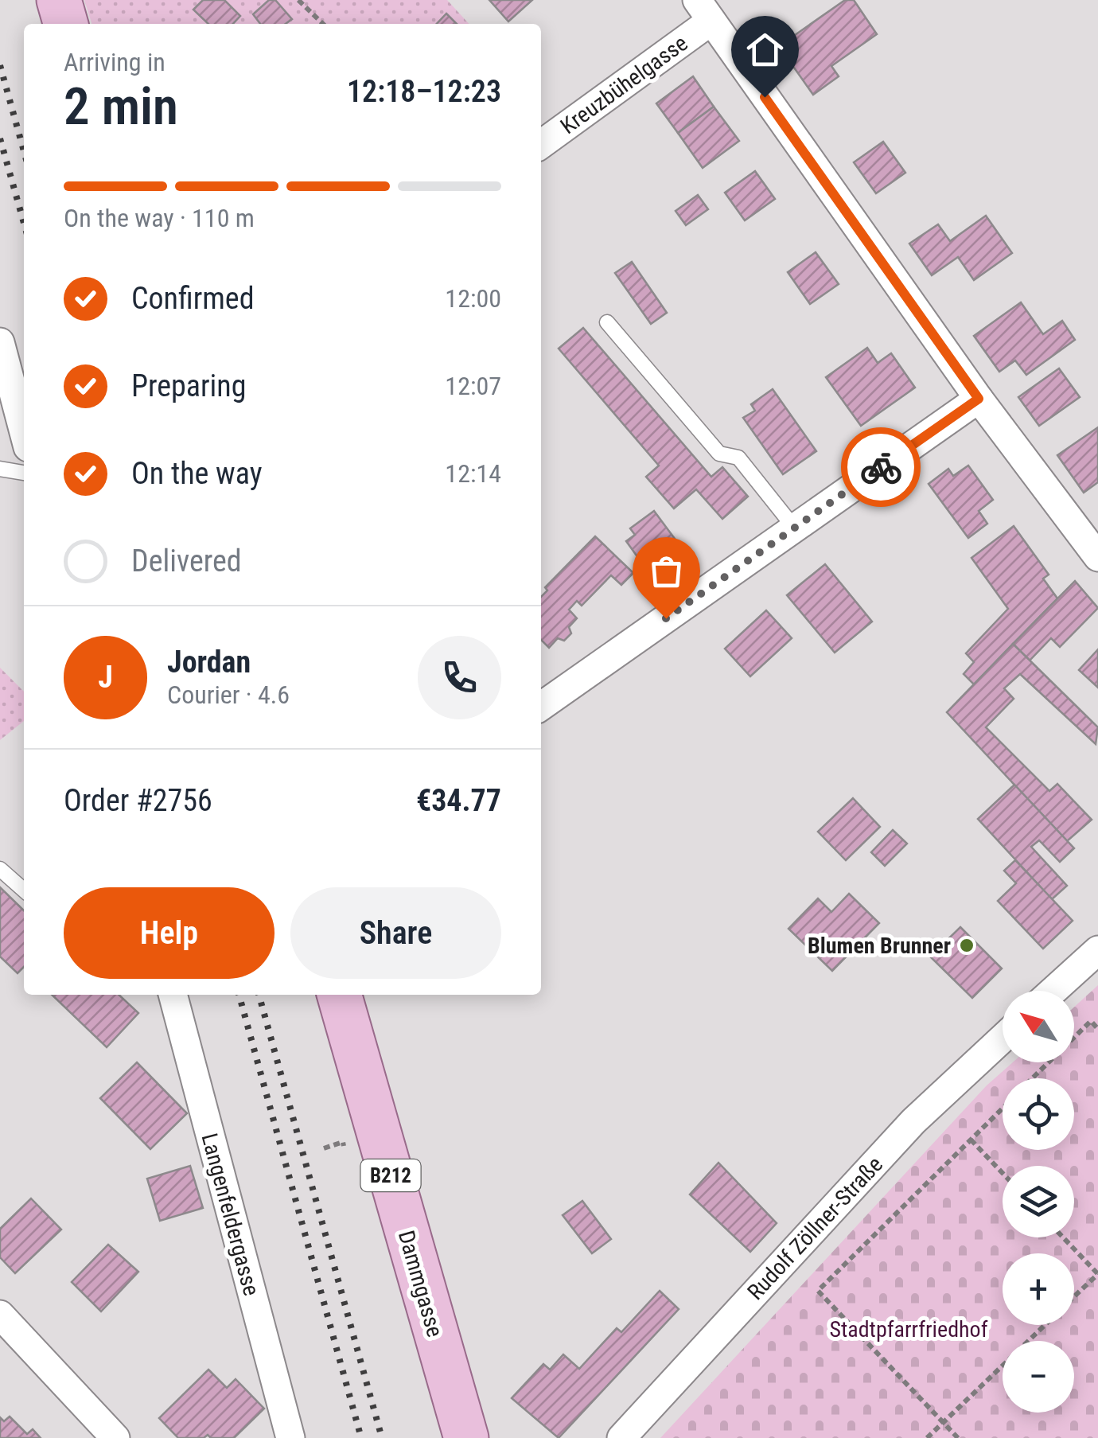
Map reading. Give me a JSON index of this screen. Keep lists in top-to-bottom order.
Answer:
{
  "streets": {
    "main road": ["B212", "Dammgasse"],
    "street": ["Kreuzbühelgasse", "Langenfeldergasse", "Rudolf Zöllner-Straße"]
  },
  "parks": ["Stadtpfarrfriedhof"],
  "places": ["Blumen Brunner"],
  "north": "top left",
  "page": {
    "heading": ["2 min", "Arriving in", "12:18–12:23"],
    "panel": [
      "Jordan",
      "Courier · 4.6",
      "Order #2756",
      "€34.77"
    ],
    "bar": "On the way · 110 m",
    "list": [
      ["Confirmed", "12:00"],
      ["Preparing", "12:07"],
      ["On the way", "12:14"],
      "Delivered"
    ],
    "round": "J",
    "buttons": ["Help", "Share"],
    "map_buttons": ["+", "−"]
  }
}
